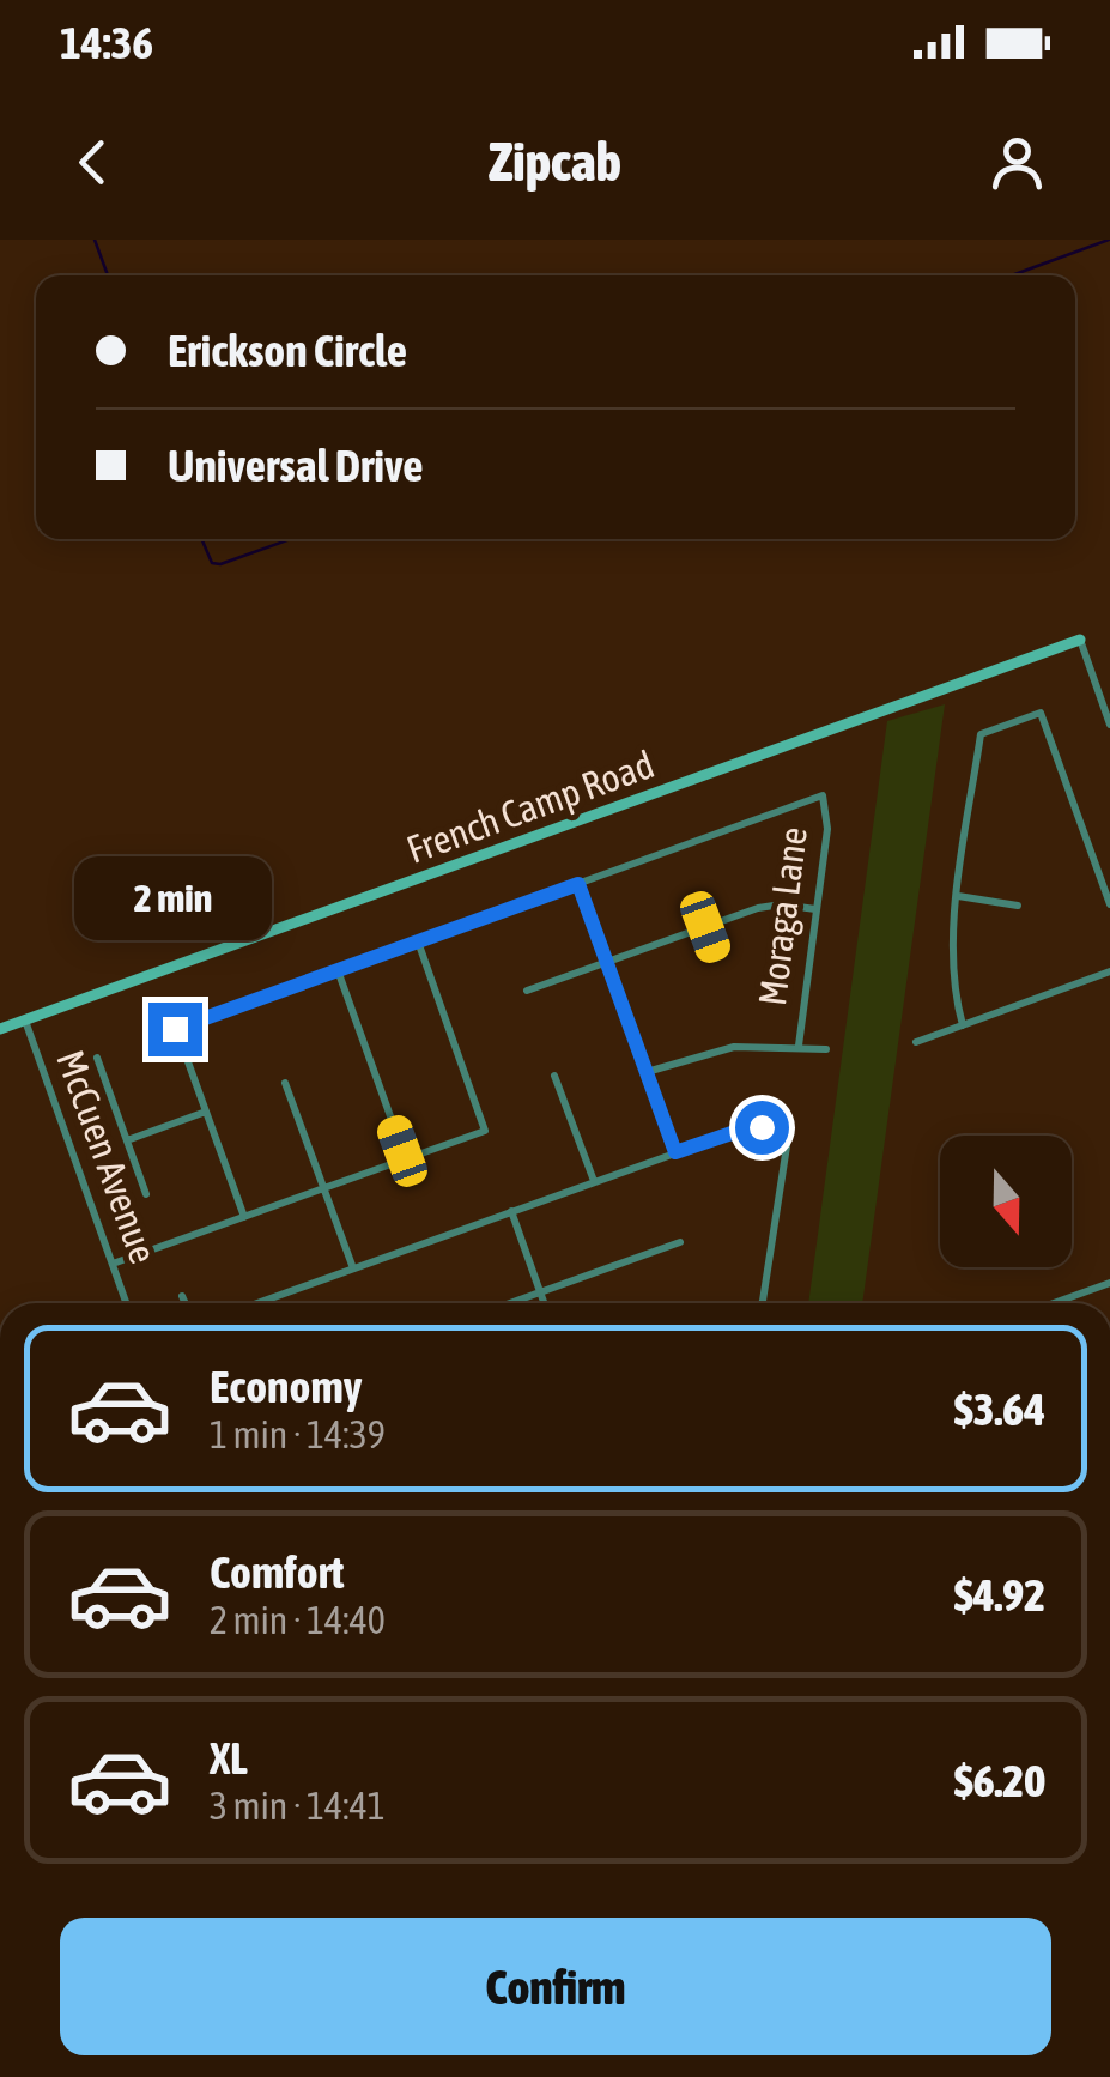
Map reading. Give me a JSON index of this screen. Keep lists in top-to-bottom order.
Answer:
{
  "streets": {
    "street": ["French Camp Road", "Moraga Lane", "McCuen Avenue"]
  },
  "crossings": [
    ["French Camp Road", "McCuen Avenue"]
  ],
  "north": "bottom",
  "page": {
    "status": "14:36",
    "header": "Zipcab",
    "banner": ["Erickson Circle", "Universal Drive"],
    "bubble": "2 min",
    "list": [
      {
        "name": "Economy",
        "note": "1 min · 14:39",
        "value": "$3.64"
      },
      {
        "name": "Comfort",
        "note": "2 min · 14:40",
        "value": "$4.92"
      },
      {
        "name": "XL",
        "note": "3 min · 14:41",
        "value": "$6.20"
      }
    ],
    "buttons": "Confirm"
  }
}
